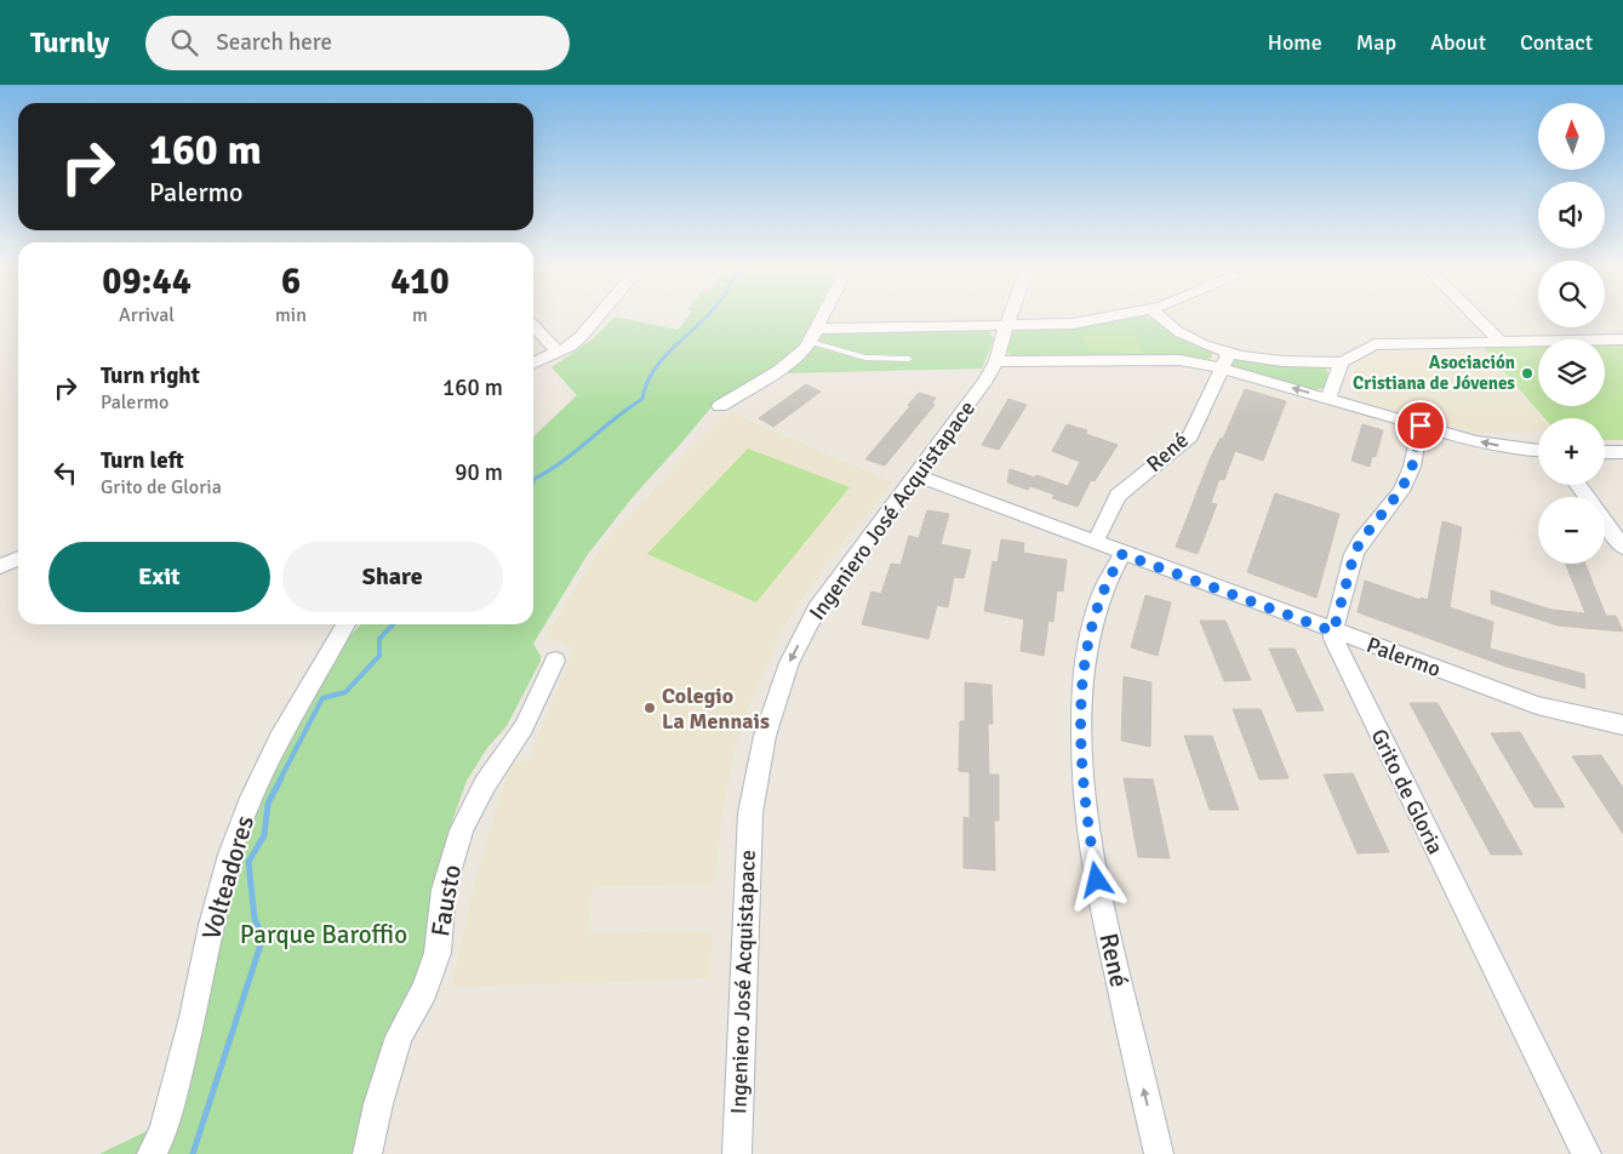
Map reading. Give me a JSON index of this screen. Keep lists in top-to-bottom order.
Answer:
{
  "streets": {
    "street": [
      "René",
      "Ingeniero José Acquistapace",
      "Palermo",
      "Grito de Gloria",
      "Volteadores",
      "Fausto"
    ]
  },
  "crossings": [
    ["René", "Palermo"],
    ["Ingeniero José Acquistapace", "Palermo"],
    ["Palermo", "Grito de Gloria"]
  ],
  "one_way": ["René", "Ingeniero José Acquistapace"],
  "parks": ["Parque Baroffio"],
  "places": ["Asociación Cristiana de Jóvenes", "Colegio La Mennais"],
  "north": "top",
  "page": {
    "header": "Turnly",
    "search": "Search here",
    "nav": [
      "Home",
      "Map",
      "About",
      "Contact"
    ],
    "map_buttons": ["+", "−"],
    "turn": ["160 m", "Palermo"],
    "eta": [
      "09:44",
      "Arrival",
      "6",
      "min",
      "410",
      "m"
    ],
    "list": [
      {
        "name": "Turn right",
        "note": "Palermo",
        "value": "160 m"
      },
      {
        "name": "Turn left",
        "note": "Grito de Gloria",
        "value": "90 m"
      }
    ],
    "buttons": ["Exit", "Share"]
  }
}
